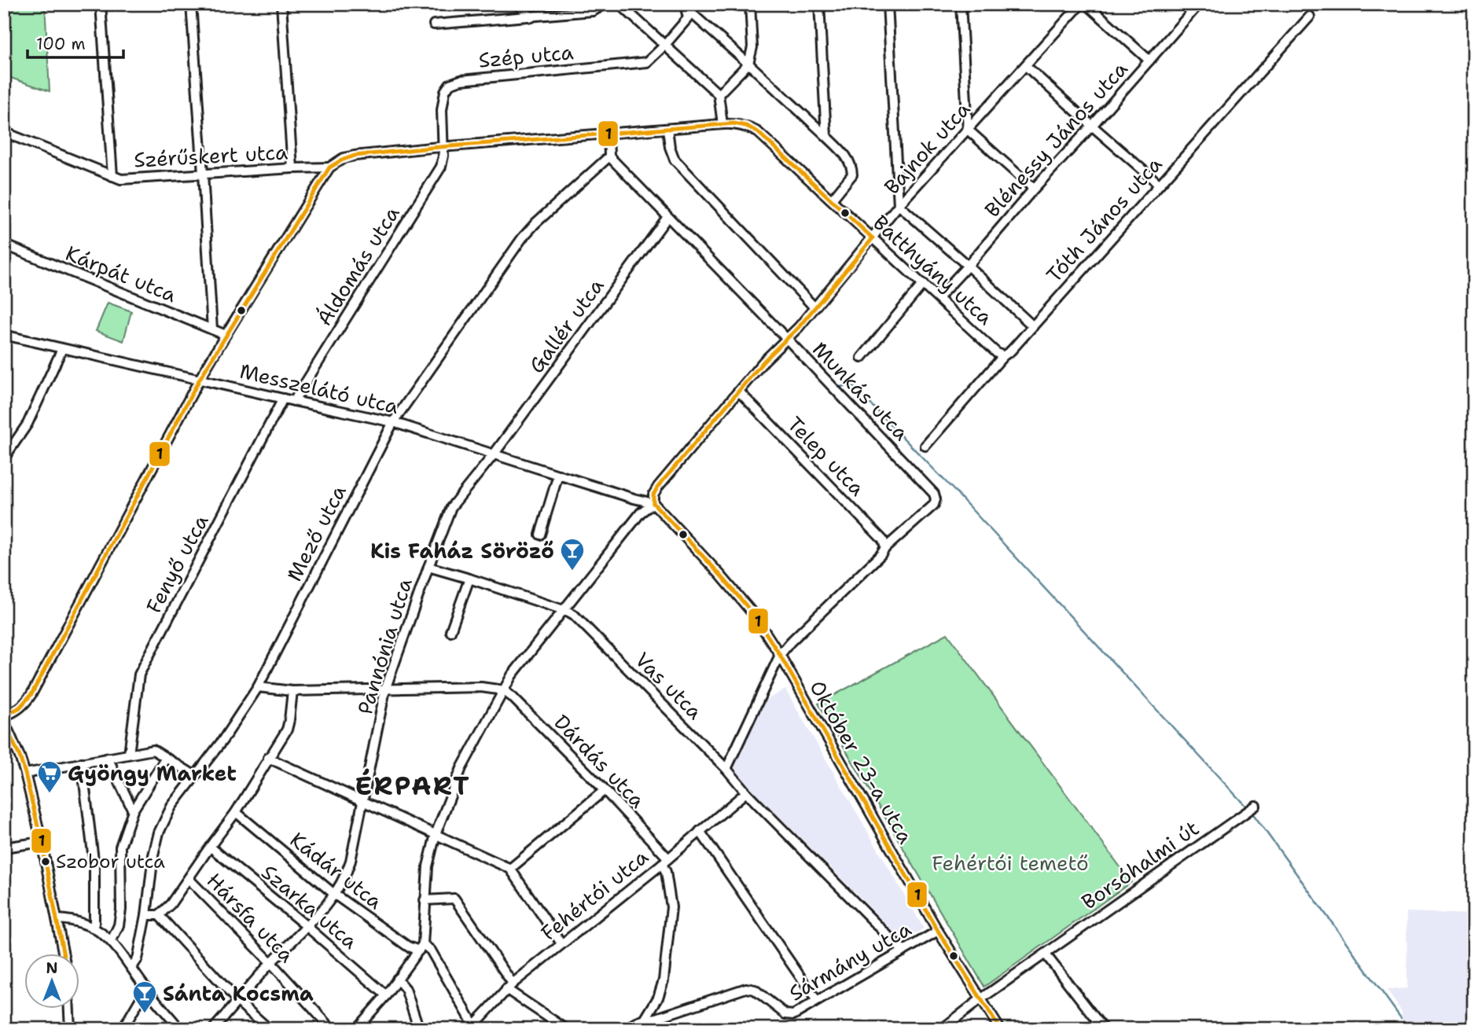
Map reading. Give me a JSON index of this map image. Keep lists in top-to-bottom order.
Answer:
{
  "streets": {
    "street": [
      "Szép utca",
      "Blénessy János utca",
      "Bajnok utca",
      "Szérűskert utca",
      "Tóth János utca",
      "Áldomás utca",
      "Batthyány utca",
      "Kárpát utca",
      "Gallér utca",
      "Messzelátó utca",
      "Munkás utca",
      "Telep utca",
      "Mező utca",
      "Fenyő utca",
      "Pannónia utca",
      "Vas utca",
      "Dárdás utca",
      "Október 23-a utca",
      "Borsóhalmi út",
      "Kádár utca",
      "Fehértói utca",
      "Szarka utca",
      "Hársfa utca",
      "Sármány utca"
    ]
  },
  "crossings": [
    ["Szép utca", "Áldomás utca"],
    ["Szép utca", "Batthyány utca"],
    ["Blénessy János utca", "Batthyány utca"],
    ["Bajnok utca", "Batthyány utca"],
    ["Bajnok utca", "Messzelátó utca"],
    ["Bajnok utca", "Munkás utca"],
    ["Bajnok utca", "Telep utca"],
    ["Bajnok utca", "Vas utca"],
    ["Bajnok utca", "Dárdás utca"],
    ["Bajnok utca", "Október 23-a utca"],
    ["Bajnok utca", "Kádár utca"],
    ["Szérűskert utca", "Batthyány utca"],
    ["Tóth János utca", "Batthyány utca"],
    ["Áldomás utca", "Batthyány utca"],
    ["Áldomás utca", "Messzelátó utca"],
    ["Gallér utca", "Messzelátó utca"],
    ["Gallér utca", "Munkás utca"],
    ["Gallér utca", "Pannónia utca"],
    ["Messzelátó utca", "Mező utca"],
    ["Messzelátó utca", "Fenyő utca"],
    ["Messzelátó utca", "Pannónia utca"],
    ["Messzelátó utca", "Október 23-a utca"],
    ["Munkás utca", "Telep utca"],
    ["Munkás utca", "Mező utca"],
    ["Pannónia utca", "Vas utca"],
    ["Pannónia utca", "Kádár utca"],
    ["Pannónia utca", "Szarka utca"],
    ["Pannónia utca", "Hársfa utca"],
    ["Vas utca", "Fehértói utca"],
    ["Vas utca", "Sármány utca"],
    ["Dárdás utca", "Fehértói utca"],
    ["Október 23-a utca", "Borsóhalmi út"],
    ["Október 23-a utca", "Sármány utca"]
  ],
  "districts": ["ÉRPART"],
  "parks": ["Fehértói temető"],
  "places": {
    "bar": ["Kis Faház Söröző", "Sánta Kocsma"],
    "supermarket": ["Gyöngy Market"],
    "other": ["Szobor utca"]
  },
  "lines": ["transit line 1"],
  "scale_bar": "100 m",
  "north": "top"
}
